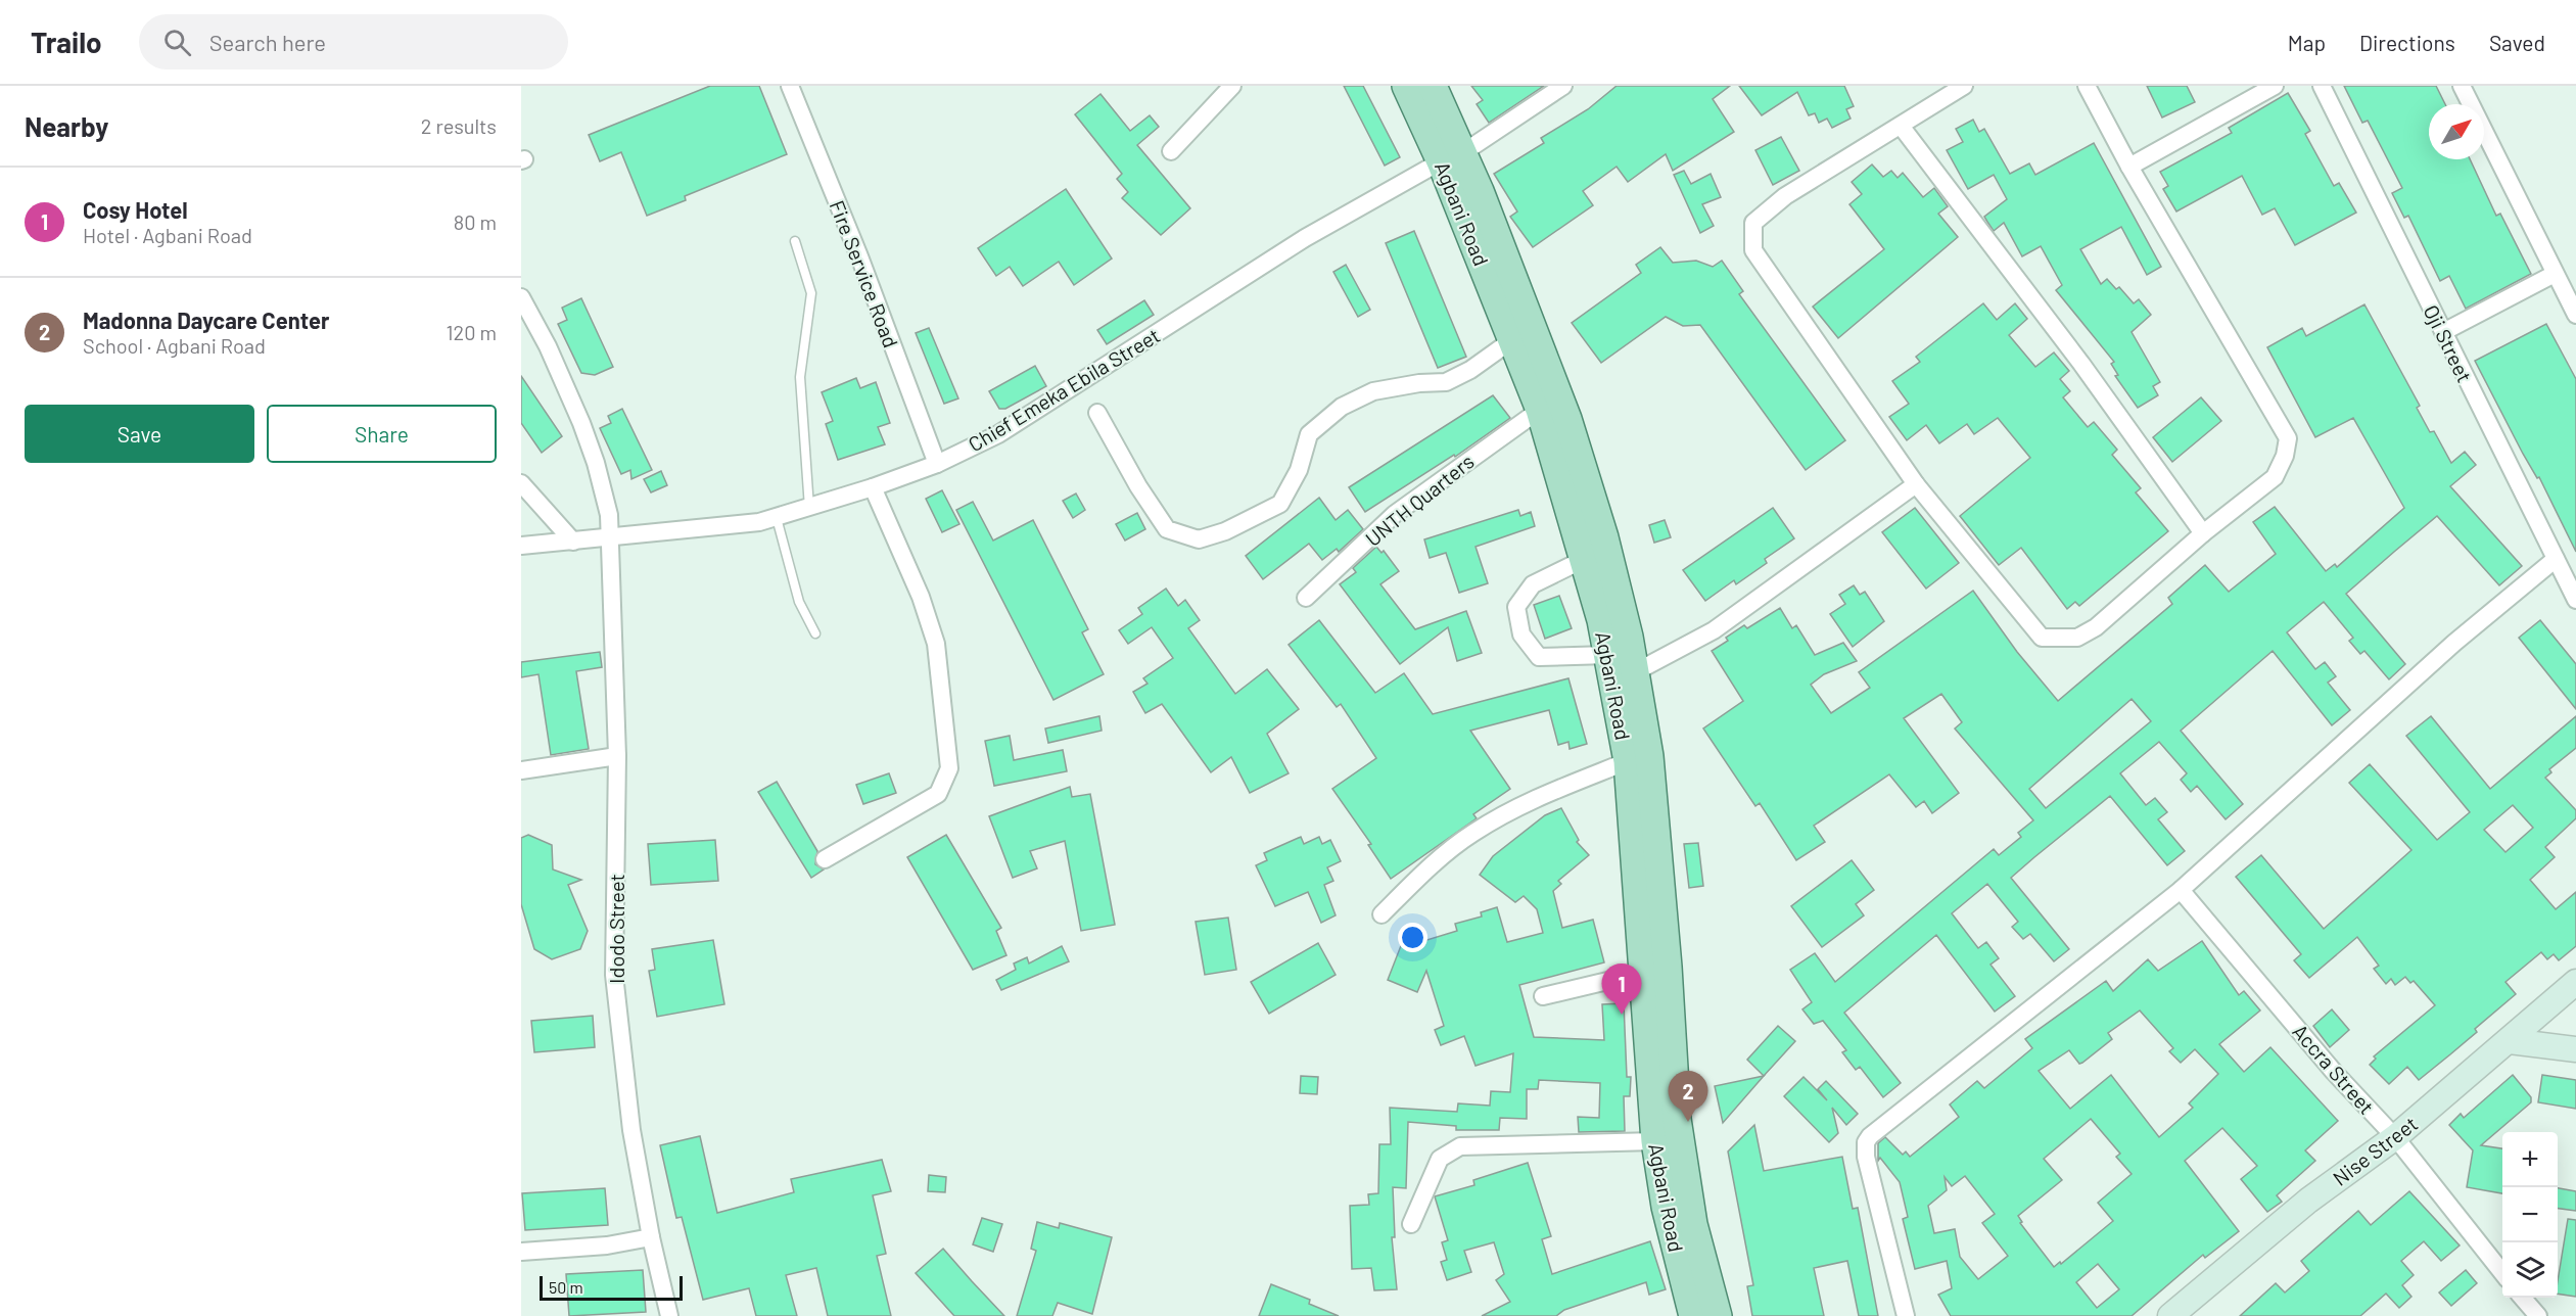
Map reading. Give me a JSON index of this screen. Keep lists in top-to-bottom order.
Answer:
{
  "streets": {
    "main road": ["Agbani Road", "Nise Street"],
    "street": [
      "Fire Service Road",
      "Oji Street",
      "Chief Emeka Ebila Street",
      "UNTH Quarters",
      "Idodo Street",
      "Accra Street"
    ]
  },
  "crossings": [
    ["Agbani Road", "Chief Emeka Ebila Street"],
    ["Agbani Road", "UNTH Quarters"],
    ["Fire Service Road", "Chief Emeka Ebila Street"],
    ["Chief Emeka Ebila Street", "Idodo Street"],
    ["Accra Street", "Nise Street"]
  ],
  "scale_bar": "50 m",
  "north": "top right",
  "page": {
    "header": "Trailo",
    "search": "Search here",
    "nav": ["Map", "Directions", "Saved"],
    "heading": ["Nearby", "2 results"],
    "list": [
      {
        "mark": "1",
        "name": "Cosy Hotel",
        "note": "Hotel · Agbani Road",
        "value": "80 m"
      },
      {
        "mark": "2",
        "name": "Madonna Daycare Center",
        "note": "School · Agbani Road",
        "value": "120 m"
      }
    ],
    "buttons": ["Save", "Share"],
    "pins": ["1", "2"],
    "map_buttons": ["+", "−"],
    "scale": "50 m"
  }
}
